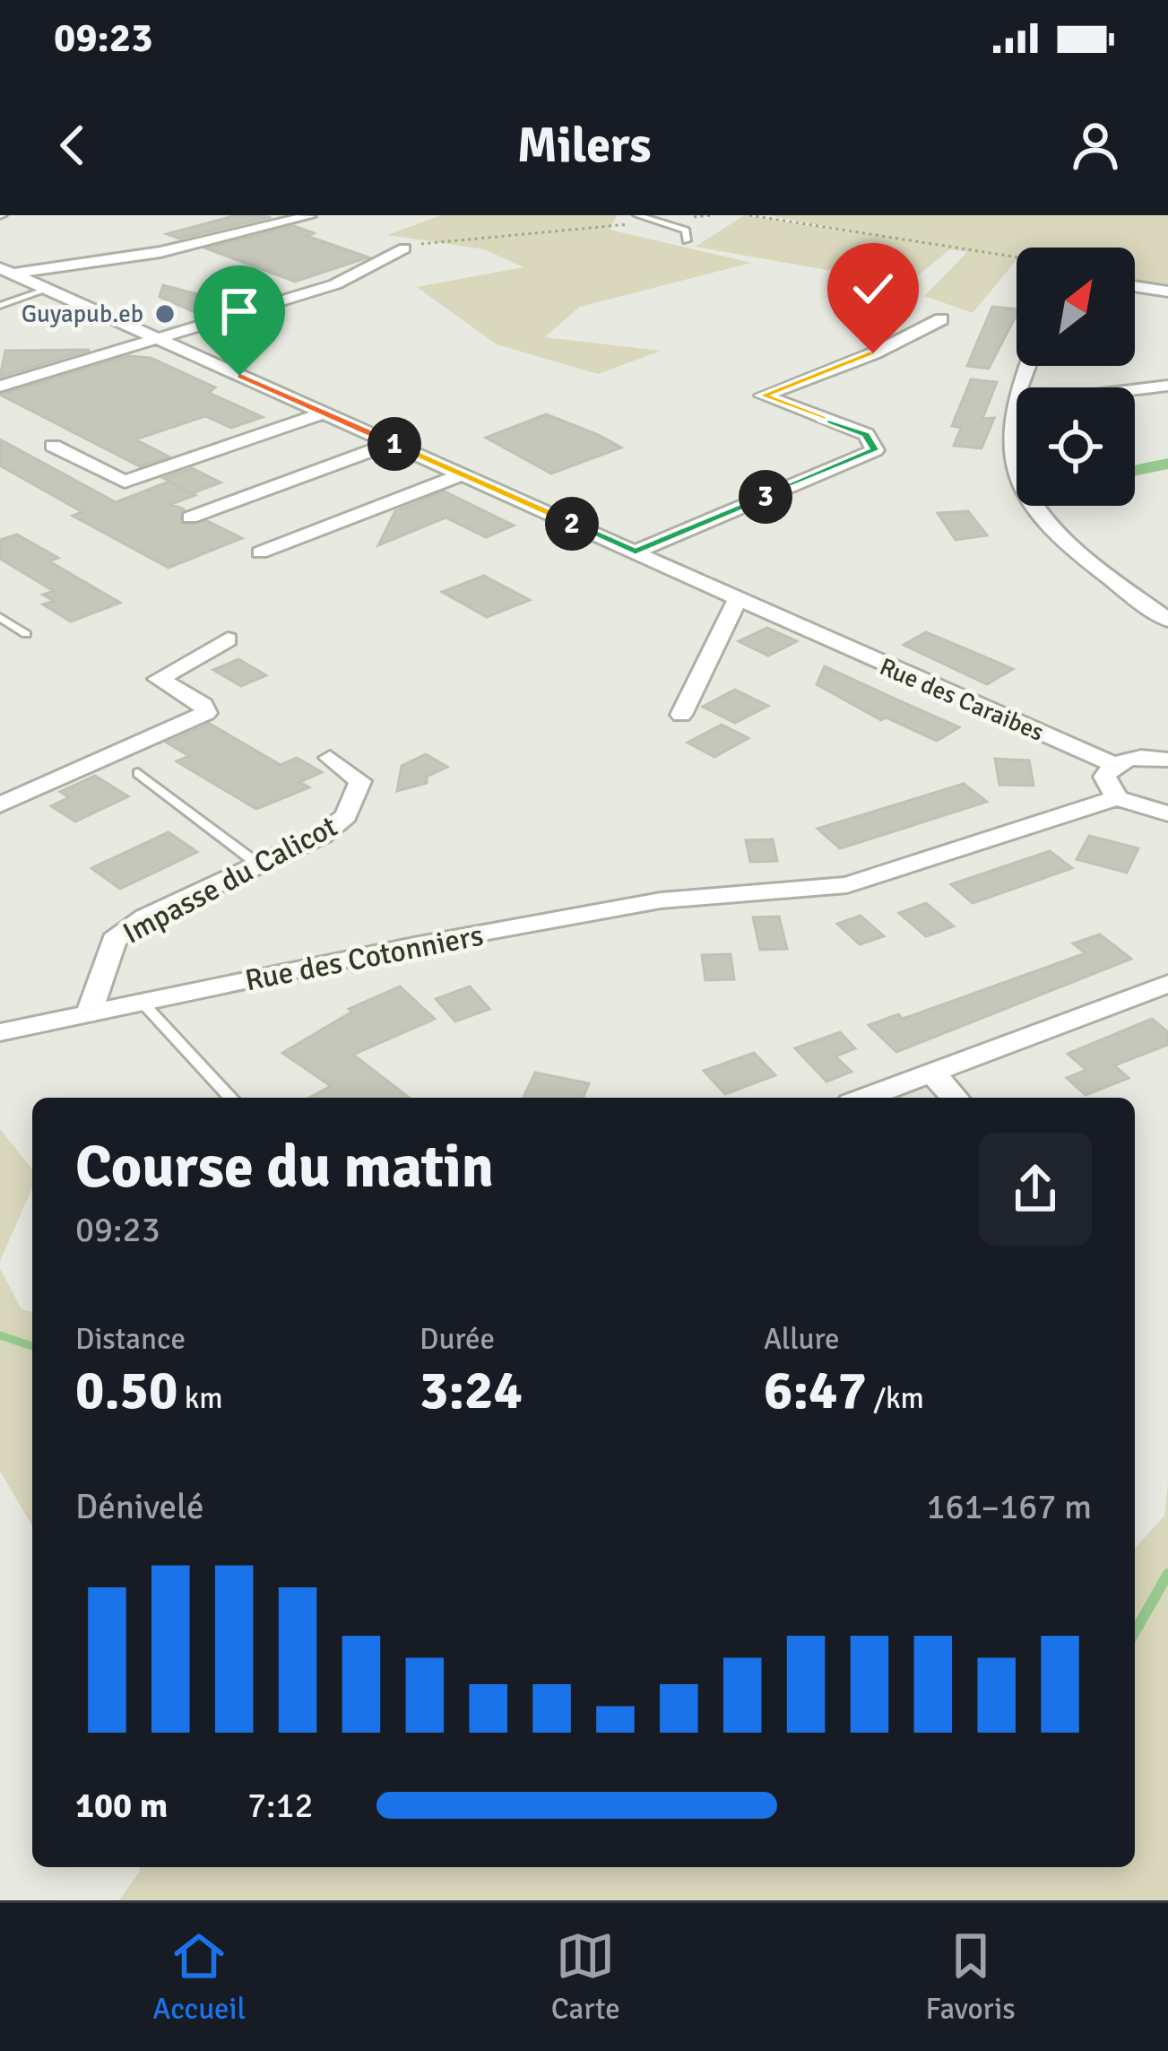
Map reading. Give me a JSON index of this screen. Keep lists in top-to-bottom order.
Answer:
{
  "streets": {
    "street": ["Rue des Caraibes", "Impasse du Calicot", "Rue des Cotonniers"]
  },
  "crossings": [
    ["Impasse du Calicot", "Rue des Cotonniers"]
  ],
  "places": ["Guyapub.eb"],
  "north": "top right",
  "page": {
    "status": "09:23",
    "header": "Milers",
    "pins": ["1", "3", "2"],
    "heading": ["Course du matin", "09:23"],
    "stats": [
      ["Distance", "0.50 km"],
      ["Durée", "3:24"],
      ["Allure", "6:47 /km"]
    ],
    "chart": ["Dénivelé", "161–167 m"],
    "list": [
      {
        "name": "100 m",
        "note": "7:12"
      }
    ],
    "tabs": ["Accueil", "Carte", "Favoris"]
  }
}
